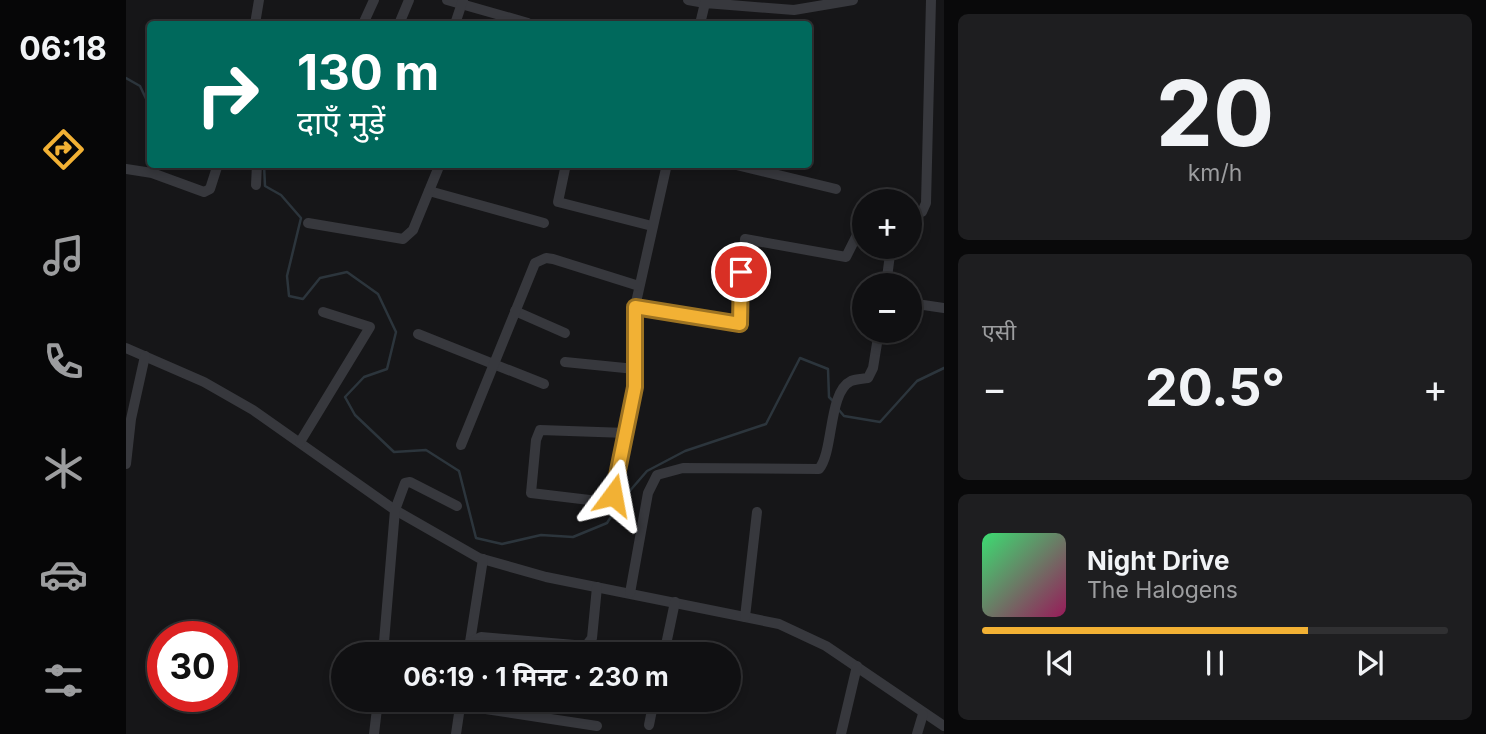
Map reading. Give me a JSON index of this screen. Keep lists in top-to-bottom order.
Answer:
{
  "page": {
    "tabs": "06:18",
    "tile": [
      ["20", "km/h"],
      "एसी"
    ],
    "turn": ["130 m", "दाएँ मुड़ें"],
    "map_buttons": ["+", "−"],
    "heat": ["−", "20.5°", "+"],
    "song": ["Night Drive", "The Halogens"],
    "limit": "30",
    "trip": "06:19 · 1 मिनट · 230 m"
  }
}
